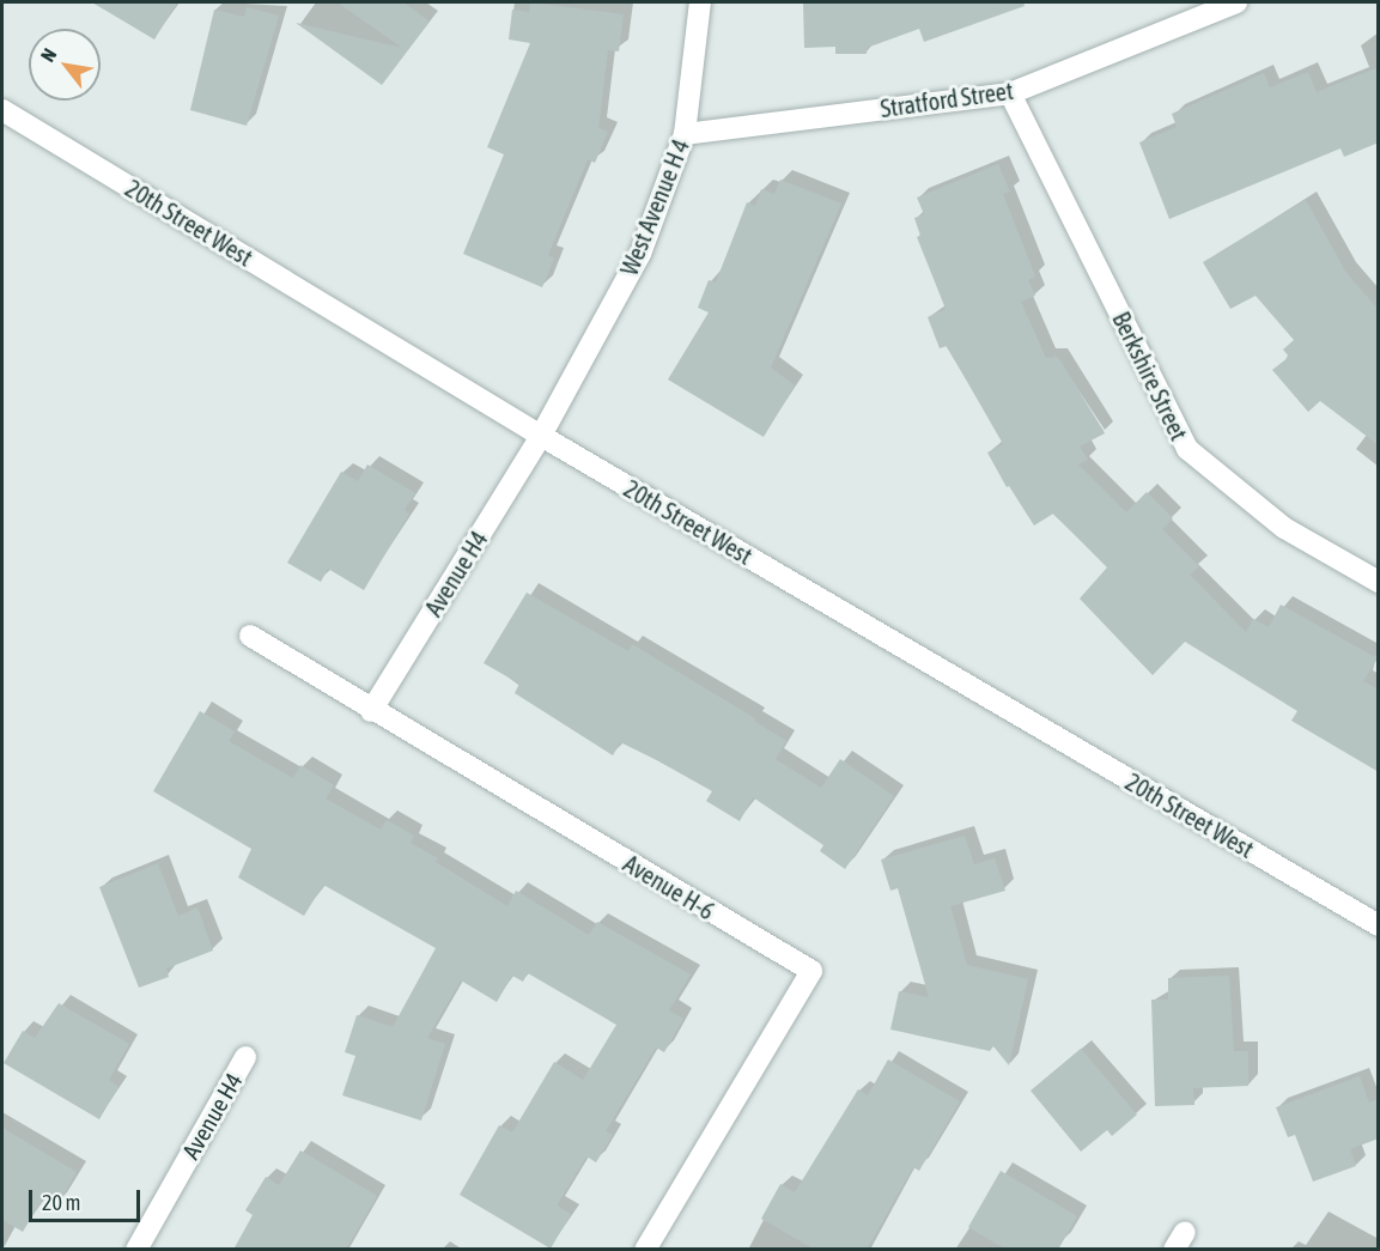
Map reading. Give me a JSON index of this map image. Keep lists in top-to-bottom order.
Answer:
{
  "streets": {
    "street": [
      "Stratford Street",
      "West Avenue H 4",
      "20th Street West",
      "Berkshire Street",
      "Avenue H4",
      "Avenue H-6"
    ]
  },
  "crossings": [
    ["Stratford Street", "West Avenue H 4"],
    ["Stratford Street", "Berkshire Street"],
    ["West Avenue H 4", "20th Street West"],
    ["West Avenue H 4", "Avenue H4"],
    ["20th Street West", "Avenue H4"],
    ["Avenue H4", "Avenue H-6"]
  ],
  "scale_bar": "20 m",
  "north": "top left"
}
